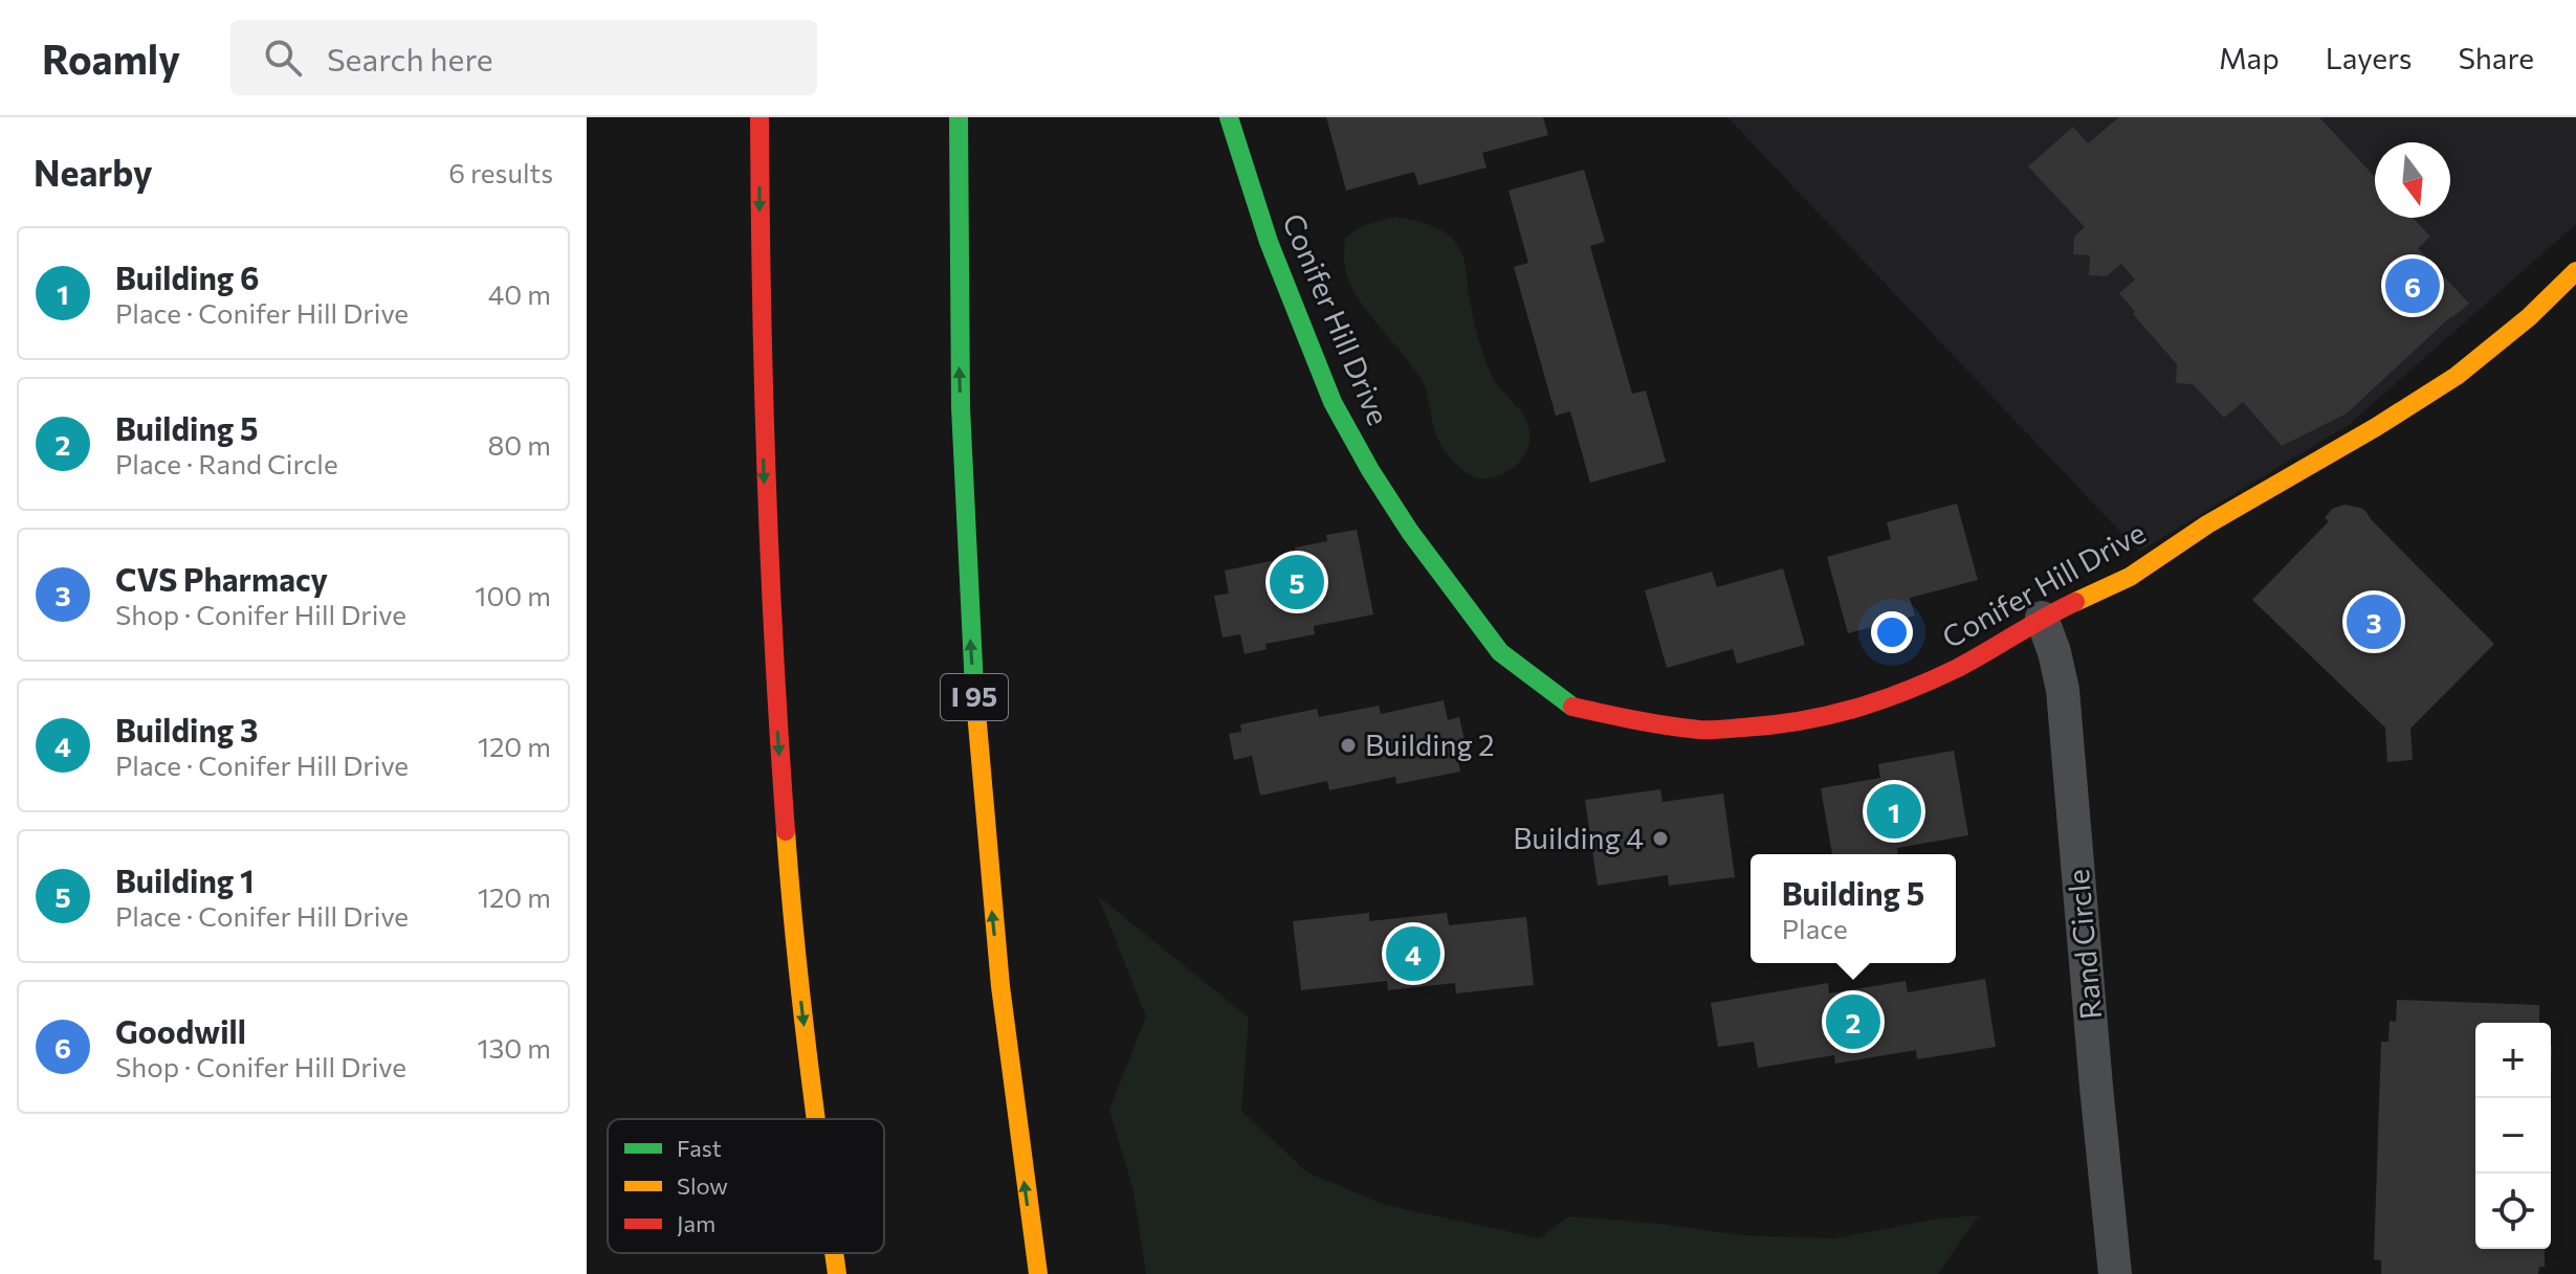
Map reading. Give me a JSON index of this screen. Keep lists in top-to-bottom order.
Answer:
{
  "streets": {
    "main road": ["Conifer Hill Drive", "I 95"],
    "street": ["Rand Circle"]
  },
  "crossings": [
    ["Conifer Hill Drive", "Rand Circle"]
  ],
  "places": ["Building 2", "Building 4"],
  "legend": ["Fast", "Slow", "Jam"],
  "north": "bottom",
  "page": {
    "header": "Roamly",
    "search": "Search here",
    "nav": ["Map", "Layers", "Share"],
    "heading": ["Nearby", "6 results"],
    "list": [
      {
        "mark": "1",
        "name": "Building 6",
        "note": "Place · Conifer Hill Drive",
        "value": "40 m"
      },
      {
        "mark": "2",
        "name": "Building 5",
        "note": "Place · Rand Circle",
        "value": "80 m"
      },
      {
        "mark": "3",
        "name": "CVS Pharmacy",
        "note": "Shop · Conifer Hill Drive",
        "value": "100 m"
      },
      {
        "mark": "4",
        "name": "Building 3",
        "note": "Place · Conifer Hill Drive",
        "value": "120 m"
      },
      {
        "mark": "5",
        "name": "Building 1",
        "note": "Place · Conifer Hill Drive",
        "value": "120 m"
      },
      {
        "mark": "6",
        "name": "Goodwill",
        "note": "Shop · Conifer Hill Drive",
        "value": "130 m"
      }
    ],
    "pins": [
      "6",
      "5",
      "3",
      "1",
      "4",
      "2"
    ],
    "popup": ["Building 5", "Place"],
    "map_buttons": ["+", "−"]
  }
}
